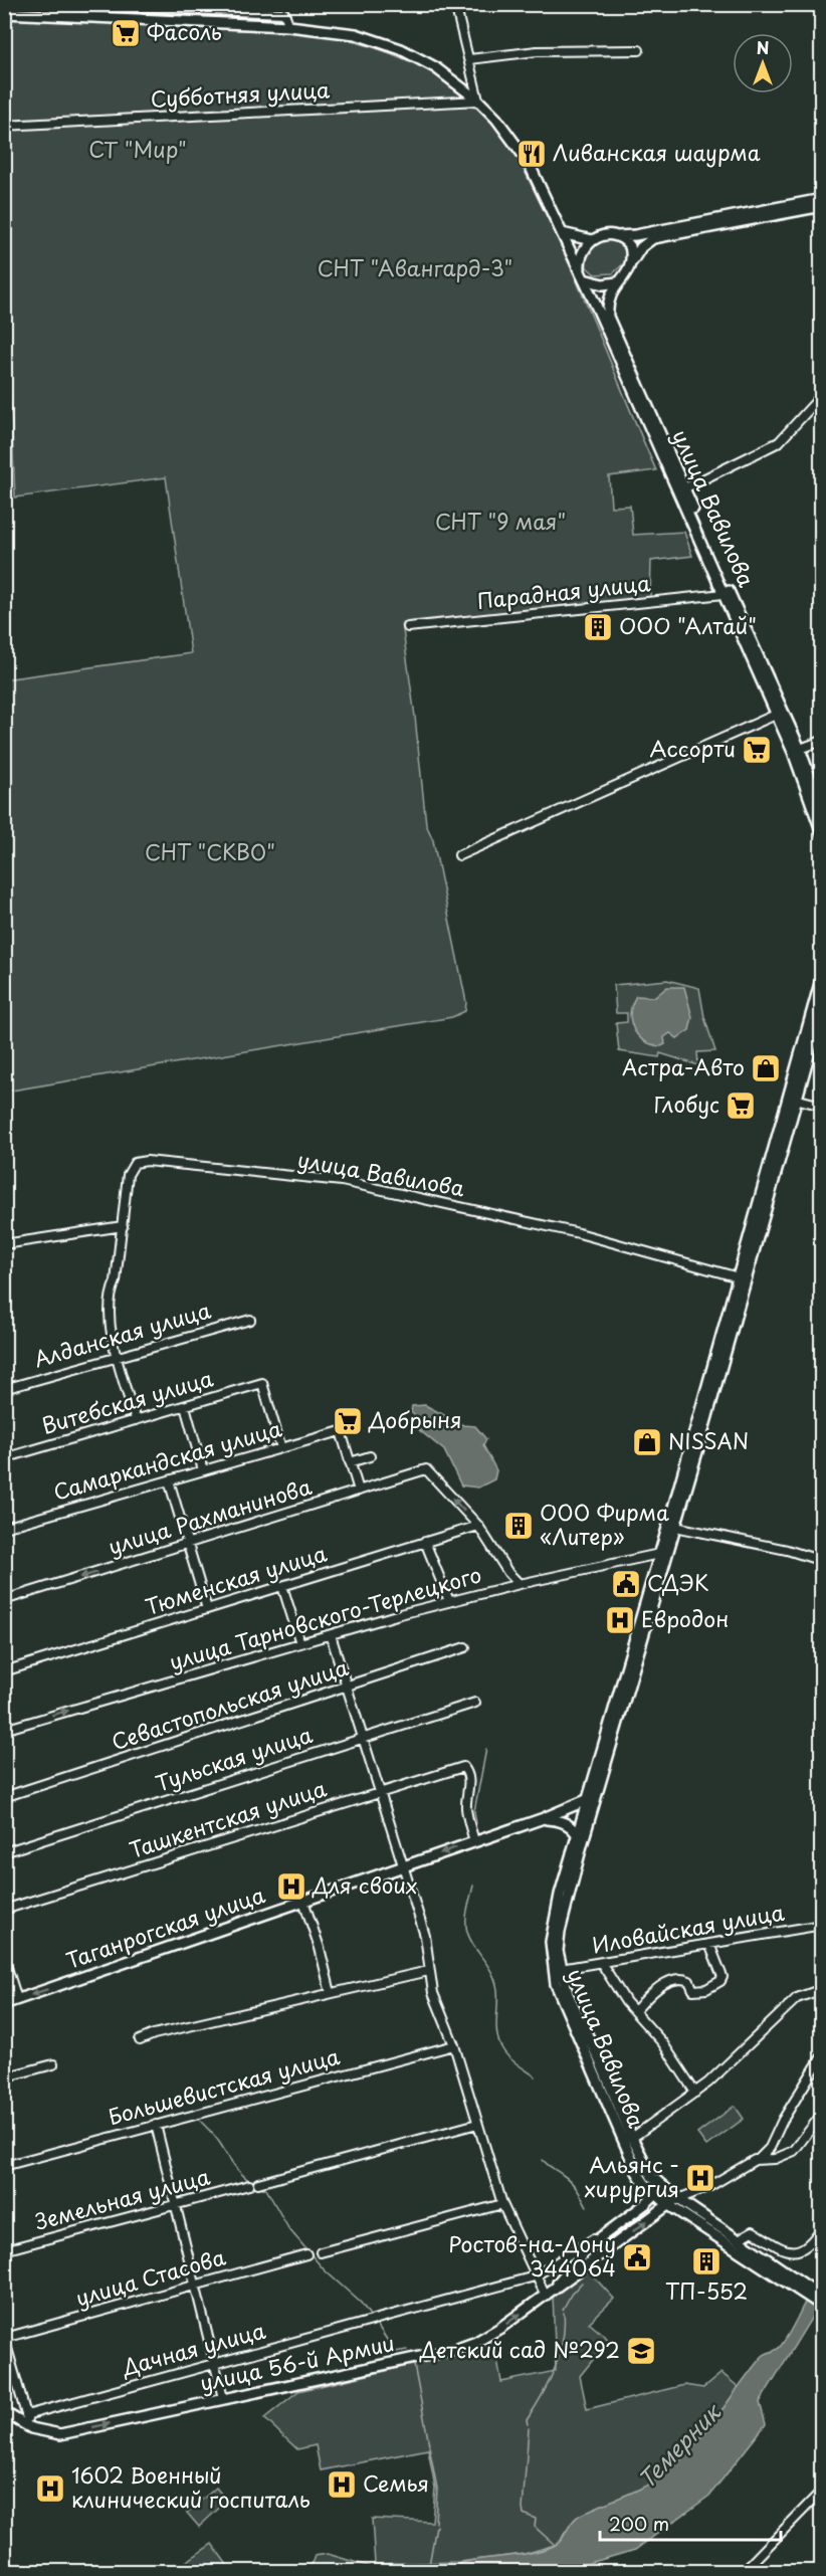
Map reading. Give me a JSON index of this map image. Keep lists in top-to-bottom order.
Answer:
{
  "streets": {
    "main road": [
      "улица Вавилова",
      "Таганрогская улица",
      "Дачная улица",
      "улица 56-й Армии"
    ],
    "street": [
      "Субботняя улица",
      "Парадная улица",
      "Алданская улица",
      "Витебская улица",
      "Самаркандская улица",
      "улица Рахманинова",
      "Тюменская улица",
      "улица Тарновского-Терлецкого",
      "Севастопольская улица",
      "Тульская улица",
      "Ташкентская улица",
      "Иловайская улица",
      "Большевистская улица",
      "Земельная улица",
      "улица Стасова"
    ]
  },
  "crossings": [
    ["Субботняя улица", "улица Вавилова"],
    ["улица Вавилова", "Парадная улица"],
    ["улица Вавилова", "Алданская улица"],
    ["улица Вавилова", "Витебская улица"],
    ["улица Вавилова", "улица Тарновского-Терлецкого"],
    ["улица Вавилова", "Таганрогская улица"],
    ["улица Вавилова", "Иловайская улица"],
    ["улица Вавилова", "Дачная улица"],
    ["Витебская улица", "Самаркандская улица"],
    ["улица Рахманинова", "Тюменская улица"],
    ["Ташкентская улица", "Таганрогская улица"],
    ["Дачная улица", "улица 56-й Армии"]
  ],
  "one_way": [
    "улица Рахманинова",
    "улица Тарновского-Терлецкого",
    "Таганрогская улица",
    "улица 56-й Армии"
  ],
  "water": ["Темерник"],
  "parks": [
    "СТ \"Мир\"",
    "СНТ \"Авангард-3\"",
    "СНТ \"9 мая\"",
    "СНТ \"СКВО\""
  ],
  "places": {
    "supermarket": [
      "Фасоль",
      "Ассорти",
      "Глобус",
      "Добрыня"
    ],
    "restaurant": ["Ливанская шаурма"],
    "building": ["ООО \"Алтай\"", "ООО Фирма «Литер»", "ТП-552"],
    "shop": ["Астра-Авто", "NISSAN"],
    "public building": ["СДЭК", "Ростов-на-Дону 344064"],
    "hospital": [
      "Евродон",
      "Для своих",
      "Альянс - хирургия",
      "Семья",
      "1602 Военный клинический госпиталь"
    ],
    "school or university": ["Детский сад №292"]
  },
  "scale_bar": "200 m",
  "north": "top"
}
